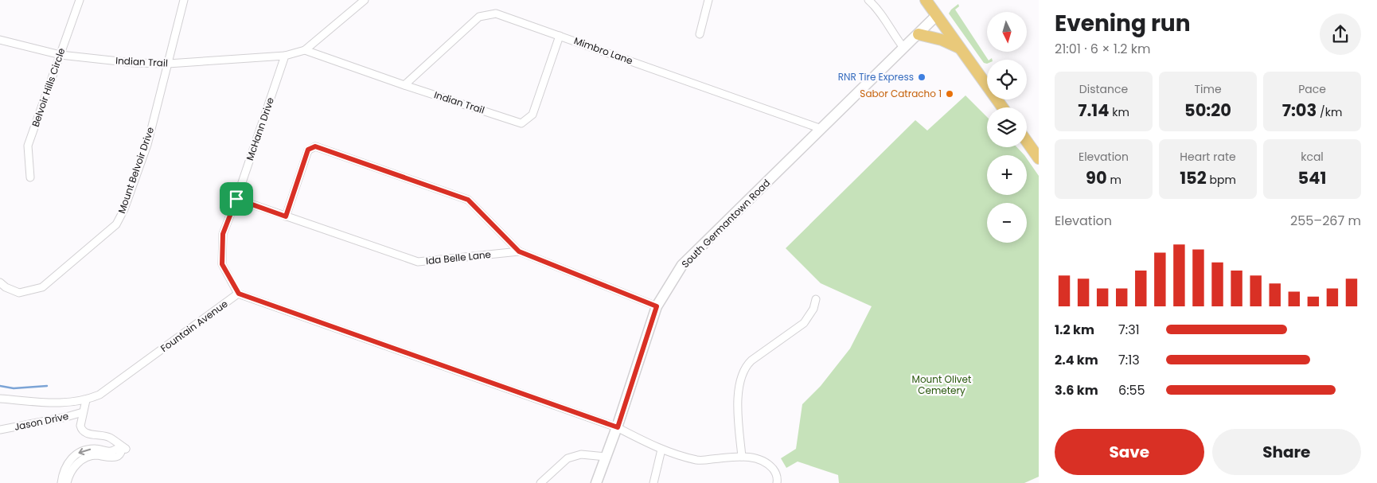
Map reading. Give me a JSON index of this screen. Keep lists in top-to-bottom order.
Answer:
{
  "streets": {
    "main road": ["South Germantown Road"],
    "street": [
      "Mimbro Lane",
      "Indian Trail",
      "Belvoir Hills Circle",
      "McHann Drive",
      "Mount Belvoir Drive",
      "Ida Belle Lane",
      "Fountain Avenue",
      "Jason Drive"
    ]
  },
  "crossings": [
    ["Mimbro Lane", "Indian Trail"],
    ["Mimbro Lane", "South Germantown Road"],
    ["Indian Trail", "Belvoir Hills Circle"],
    ["Indian Trail", "McHann Drive"],
    ["Indian Trail", "Mount Belvoir Drive"],
    ["McHann Drive", "Ida Belle Lane"],
    ["McHann Drive", "Fountain Avenue"],
    ["South Germantown Road", "Ida Belle Lane"]
  ],
  "parks": ["Mount Olivet Cemetery"],
  "places": ["RNR Tire Express", "Sabor Catracho 1"],
  "north": "bottom",
  "page": {
    "heading": ["Evening run", "21:01 · 6 × 1.2 km"],
    "map_buttons": ["+", "−"],
    "stats": [
      ["Distance", "7.14 km"],
      ["Time", "50:20"],
      ["Pace", "7:03 /km"],
      ["Elevation", "90 m"],
      ["Heart rate", "152 bpm"],
      ["kcal", "541"]
    ],
    "chart": ["Elevation", "255–267 m"],
    "list": [
      {
        "name": "1.2 km",
        "note": "7:31"
      },
      {
        "name": "2.4 km",
        "note": "7:13"
      },
      {
        "name": "3.6 km",
        "note": "6:55"
      }
    ],
    "buttons": ["Save", "Share"]
  }
}
